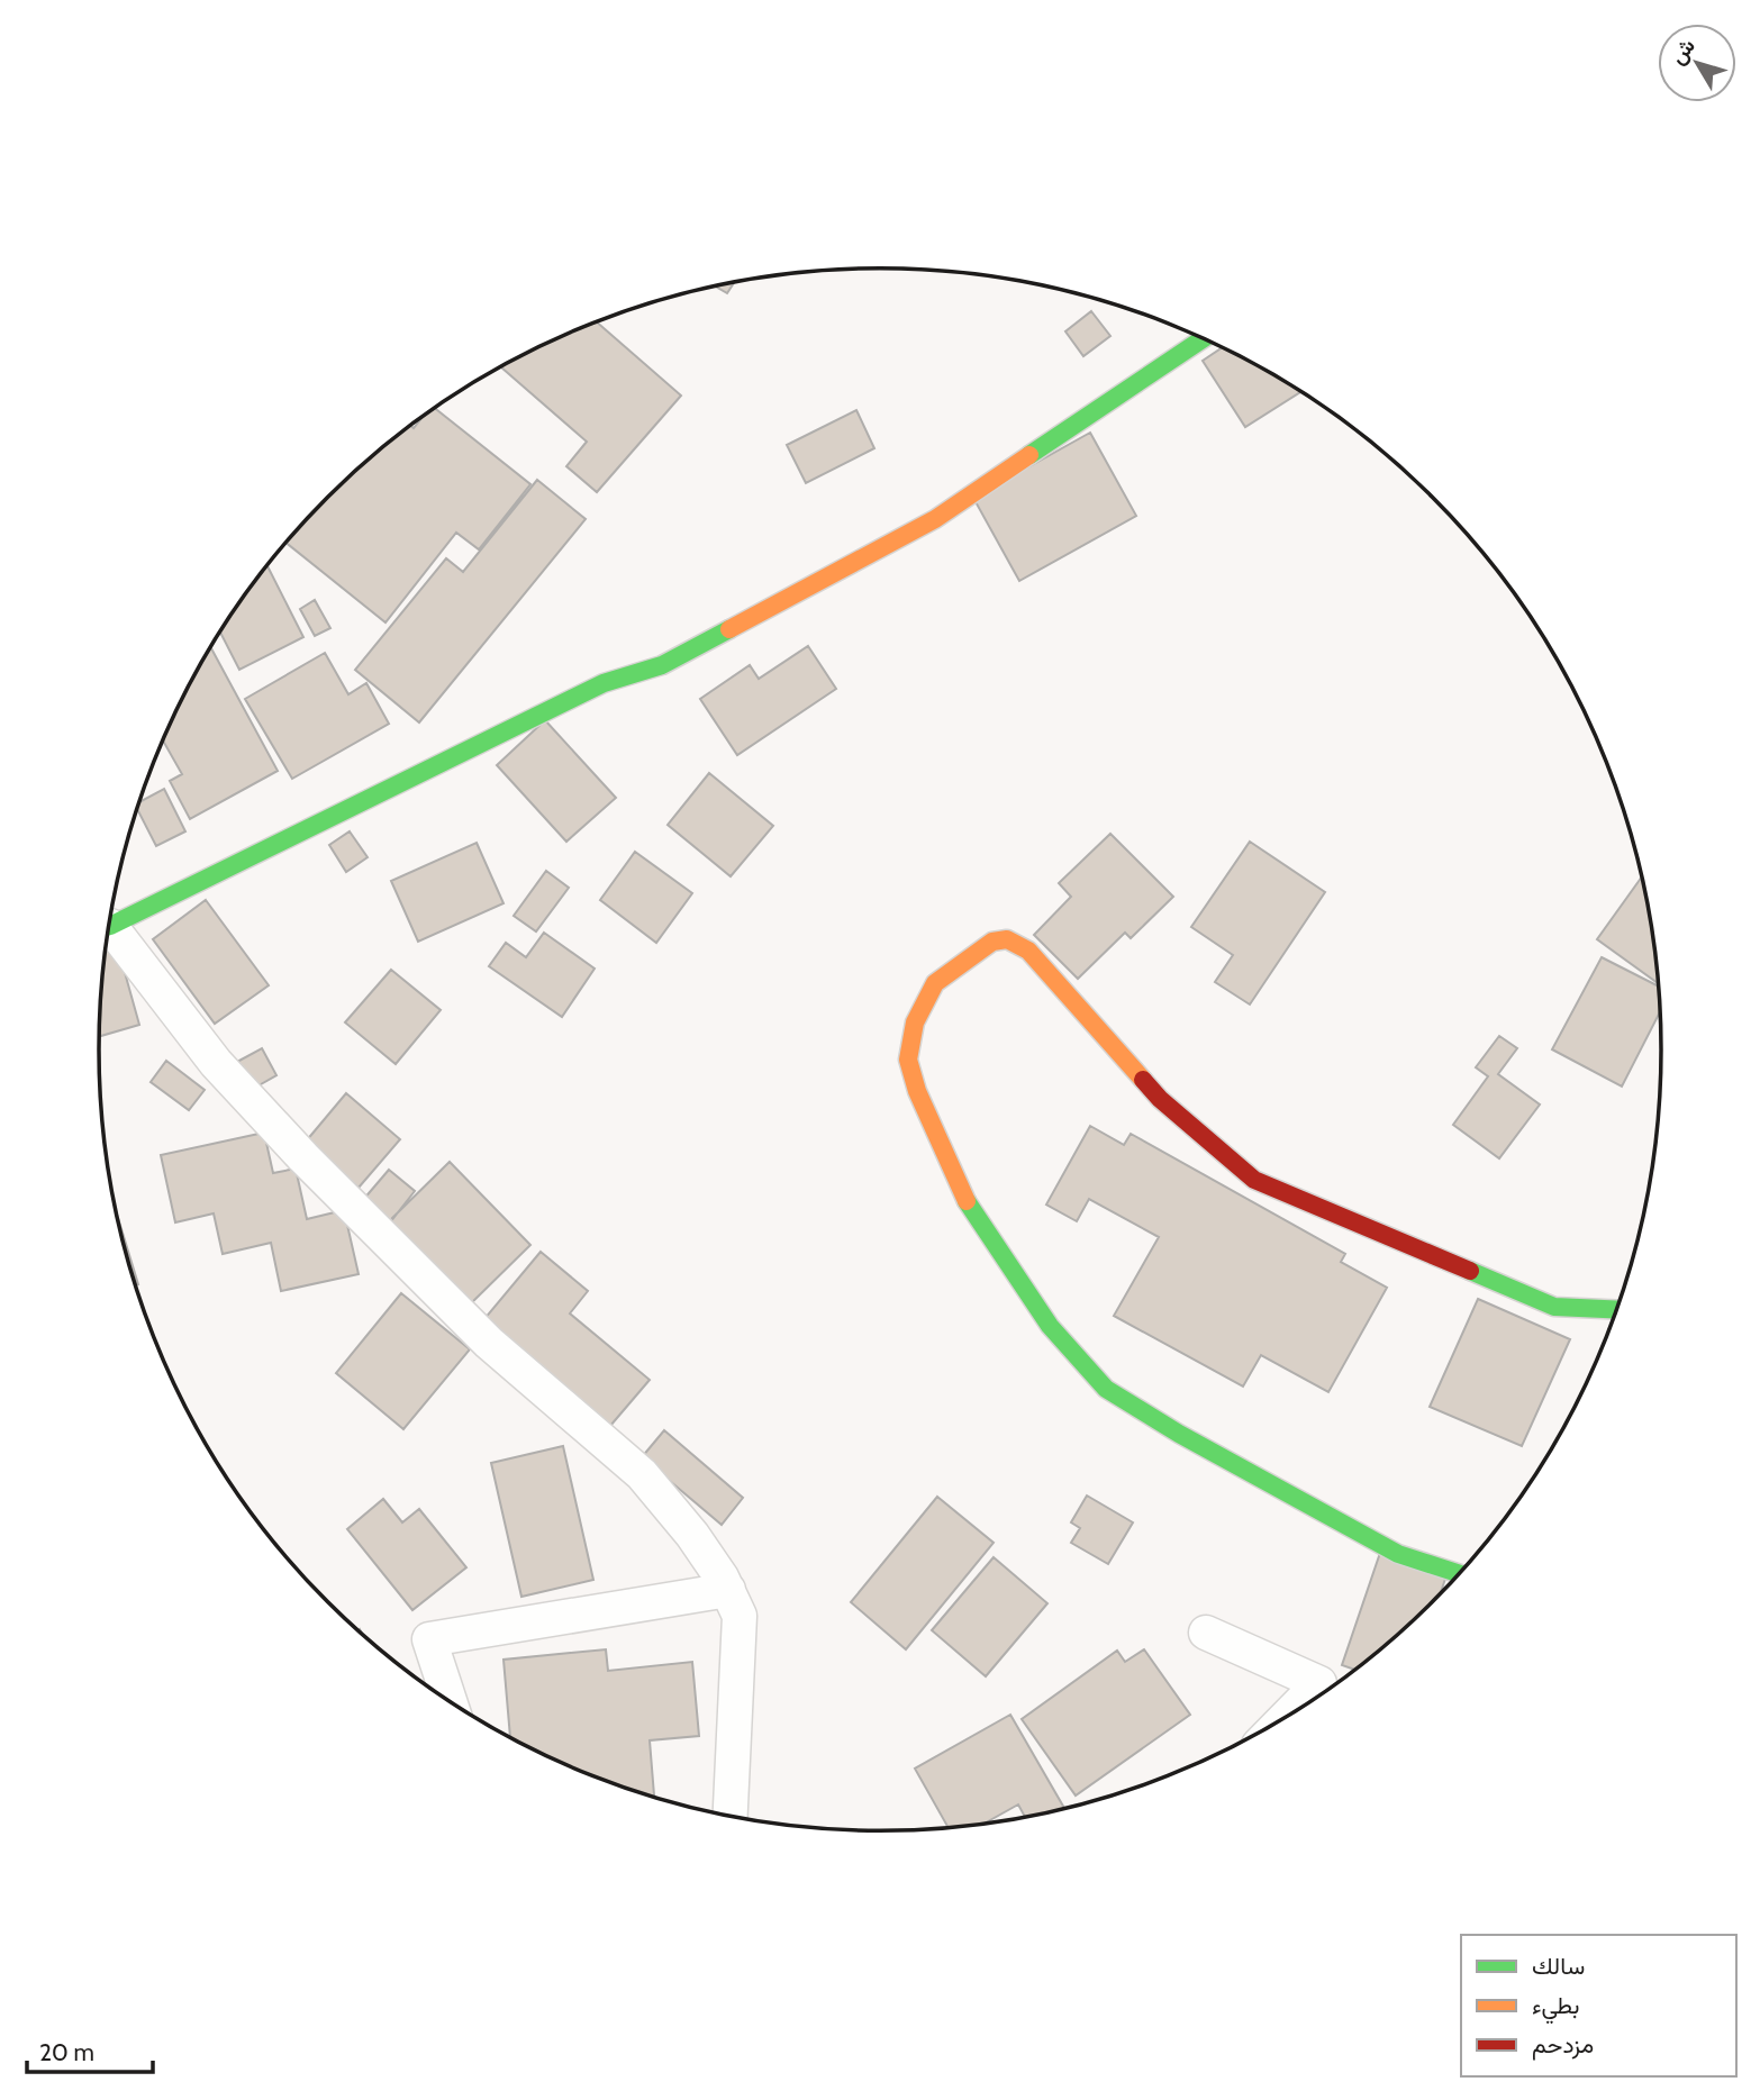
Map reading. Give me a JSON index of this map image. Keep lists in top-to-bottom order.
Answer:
{
  "legend": ["سالك", "بطيء", "مزدحم"],
  "scale_bar": "20 m",
  "north": "top left"
}
